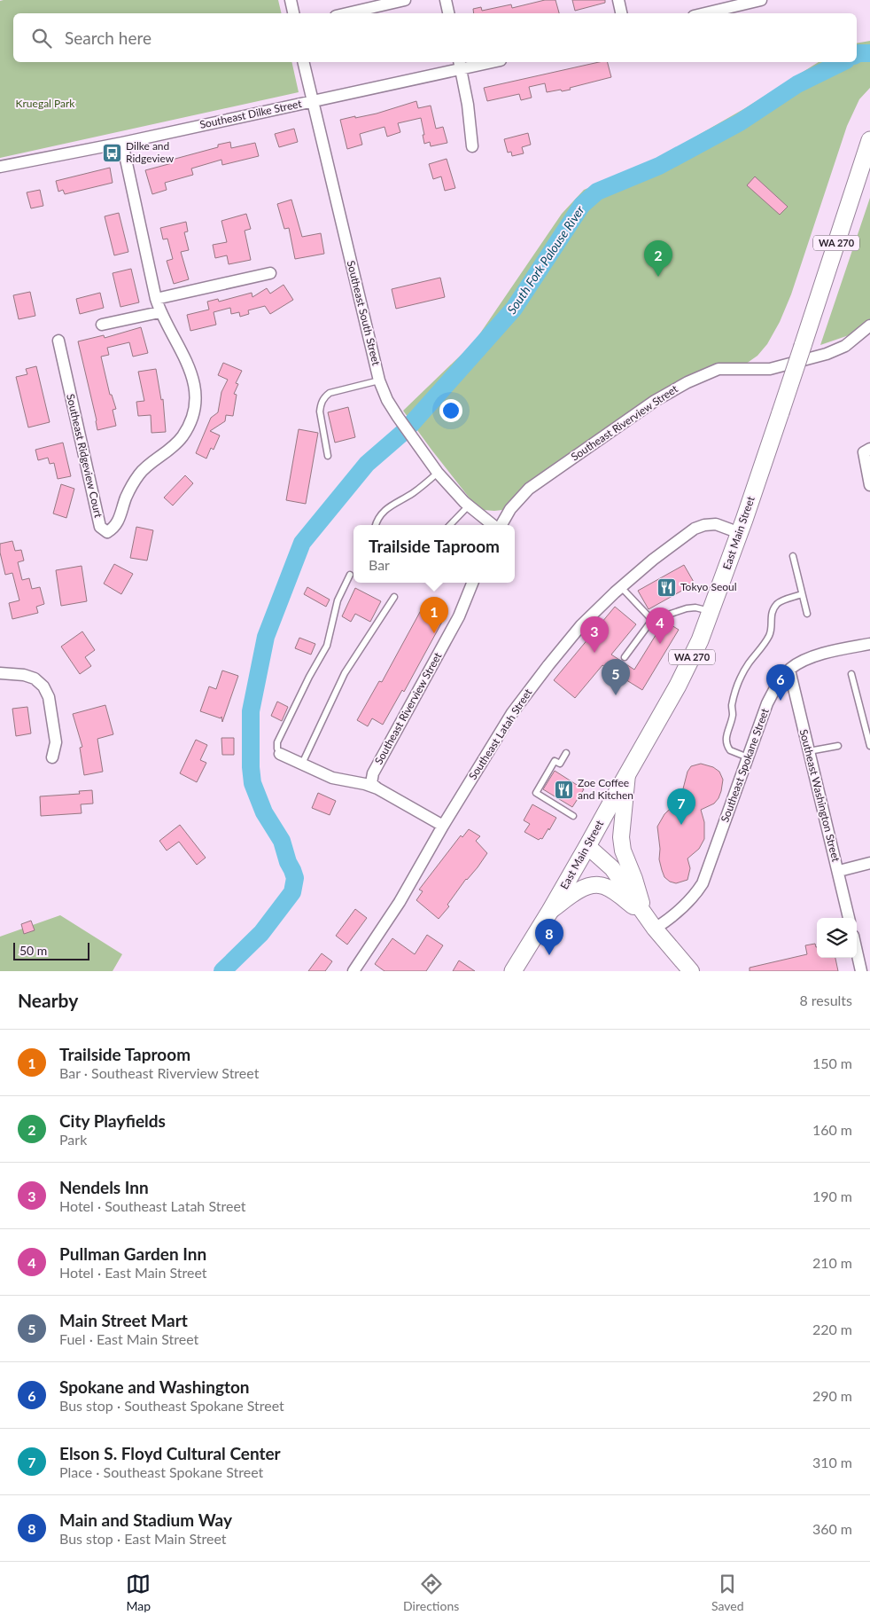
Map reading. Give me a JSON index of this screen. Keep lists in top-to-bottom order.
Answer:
{
  "streets": {
    "main road": ["WA 270", "East Main Street"],
    "street": [
      "Southeast Dilke Street",
      "Southeast South Street",
      "Southeast Riverview Street",
      "Southeast Ridgeview Court",
      "Southeast Latah Street",
      "Southeast Spokane Street",
      "Southeast Washington Street"
    ]
  },
  "crossings": [
    ["Southeast Dilke Street", "Southeast South Street"],
    ["Southeast Dilke Street", "Southeast Ridgeview Court"],
    ["East Main Street", "Southeast Latah Street"],
    ["Southeast Spokane Street", "Southeast Washington Street"]
  ],
  "water": ["South Fork Palouse River"],
  "parks": ["Kruegal Park"],
  "places": {
    "bus stop": ["Dilke and Ridgeview"],
    "restaurant": ["Tokyo Seoul", "Zoe Coffee and Kitchen"]
  },
  "scale_bar": "50 m",
  "page": {
    "search": "Search here",
    "pins": [
      "2",
      "1",
      "4",
      "3",
      "5",
      "6",
      "7",
      "8"
    ],
    "popup": ["Trailside Taproom", "Bar"],
    "scale": "50 m",
    "heading": ["Nearby", "8 results"],
    "list": [
      {
        "mark": "1",
        "name": "Trailside Taproom",
        "note": "Bar · Southeast Riverview Street",
        "value": "150 m"
      },
      {
        "mark": "2",
        "name": "City Playfields",
        "note": "Park",
        "value": "160 m"
      },
      {
        "mark": "3",
        "name": "Nendels Inn",
        "note": "Hotel · Southeast Latah Street",
        "value": "190 m"
      },
      {
        "mark": "4",
        "name": "Pullman Garden Inn",
        "note": "Hotel · East Main Street",
        "value": "210 m"
      },
      {
        "mark": "5",
        "name": "Main Street Mart",
        "note": "Fuel · East Main Street",
        "value": "220 m"
      },
      {
        "mark": "6",
        "name": "Spokane and Washington",
        "note": "Bus stop · Southeast Spokane Street",
        "value": "290 m"
      },
      {
        "mark": "7",
        "name": "Elson S. Floyd Cultural Center",
        "note": "Place · Southeast Spokane Street",
        "value": "310 m"
      },
      {
        "mark": "8",
        "name": "Main and Stadium Way",
        "note": "Bus stop · East Main Street",
        "value": "360 m"
      }
    ],
    "nav": ["Map", "Directions", "Saved"]
  }
}
